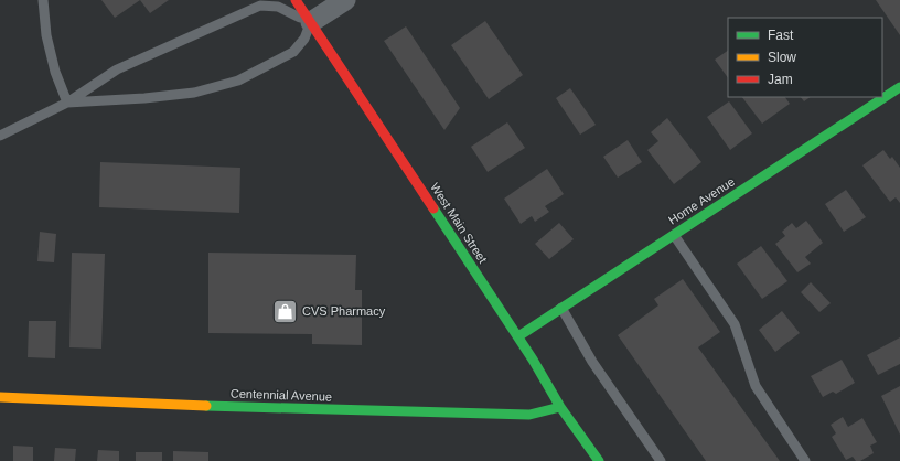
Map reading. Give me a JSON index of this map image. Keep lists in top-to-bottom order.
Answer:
{
  "streets": {
    "street": ["Home Avenue", "West Main Street", "Centennial Avenue"]
  },
  "crossings": [
    ["Home Avenue", "West Main Street"],
    ["West Main Street", "Centennial Avenue"]
  ],
  "places": {
    "shop": ["CVS Pharmacy"]
  },
  "legend": ["Fast", "Slow", "Jam"]
}
